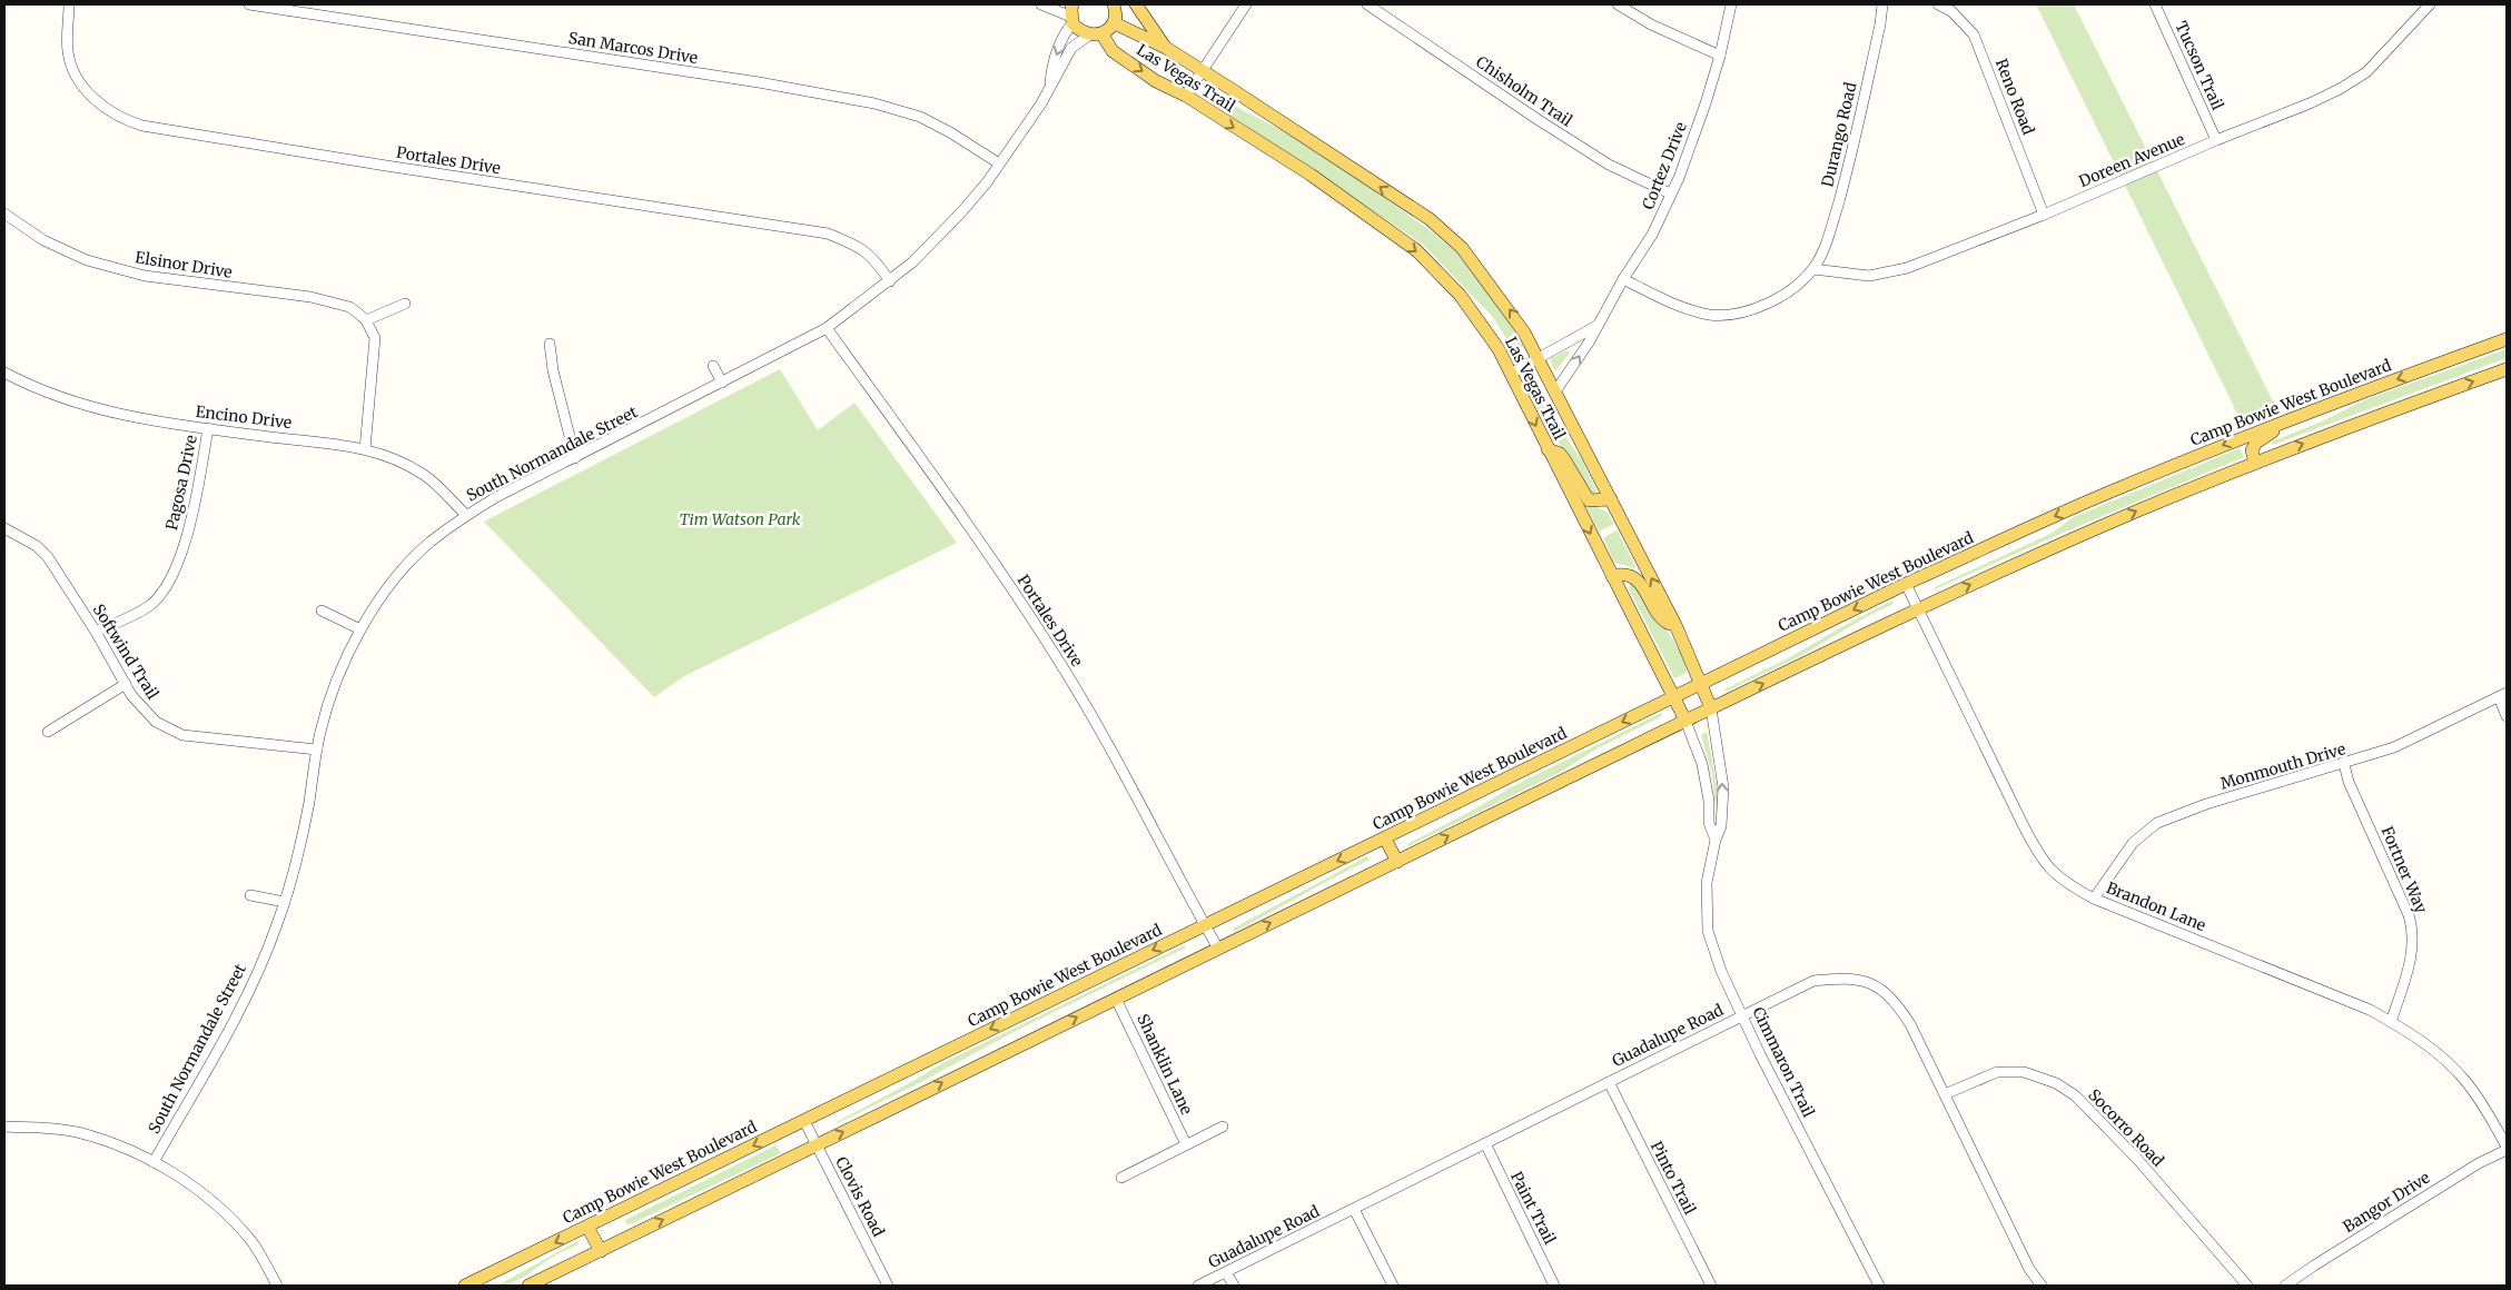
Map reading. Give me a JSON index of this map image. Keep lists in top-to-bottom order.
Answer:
{
  "streets": {
    "main road": ["Las Vegas Trail", "Camp Bowie West Boulevard"],
    "street": [
      "San Marcos Drive",
      "Tucson Trail",
      "Chisholm Trail",
      "Reno Road",
      "Durango Road",
      "Portales Drive",
      "Doreen Avenue",
      "Cortez Drive",
      "Elsinor Drive",
      "Encino Drive",
      "South Normandale Street",
      "Pagosa Drive",
      "Softwind Trail",
      "Monmouth Drive",
      "Fortner Way",
      "Brandon Lane",
      "Guadalupe Road",
      "Cimmaron Trail",
      "Shanklin Lane",
      "Socorro Road",
      "Pinto Trail",
      "Clovis Road",
      "Bangor Drive",
      "Paint Trail"
    ]
  },
  "crossings": [
    ["San Marcos Drive", "South Normandale Street"],
    ["Tucson Trail", "Doreen Avenue"],
    ["Las Vegas Trail", "Cortez Drive"],
    ["Las Vegas Trail", "Camp Bowie West Boulevard"],
    ["Las Vegas Trail", "South Normandale Street"],
    ["Las Vegas Trail", "Cimmaron Trail"],
    ["Chisholm Trail", "Cortez Drive"],
    ["Reno Road", "Doreen Avenue"],
    ["Durango Road", "Doreen Avenue"],
    ["Portales Drive", "Camp Bowie West Boulevard"],
    ["Portales Drive", "South Normandale Street"],
    ["Camp Bowie West Boulevard", "Brandon Lane"],
    ["Camp Bowie West Boulevard", "Clovis Road"],
    ["Encino Drive", "South Normandale Street"],
    ["Encino Drive", "Pagosa Drive"],
    ["South Normandale Street", "Softwind Trail"],
    ["Pagosa Drive", "Softwind Trail"],
    ["Monmouth Drive", "Fortner Way"],
    ["Monmouth Drive", "Brandon Lane"],
    ["Fortner Way", "Brandon Lane"],
    ["Brandon Lane", "Bangor Drive"],
    ["Guadalupe Road", "Cimmaron Trail"],
    ["Guadalupe Road", "Socorro Road"],
    ["Guadalupe Road", "Pinto Trail"],
    ["Guadalupe Road", "Paint Trail"]
  ],
  "parks": ["Tim Watson Park"]
}
